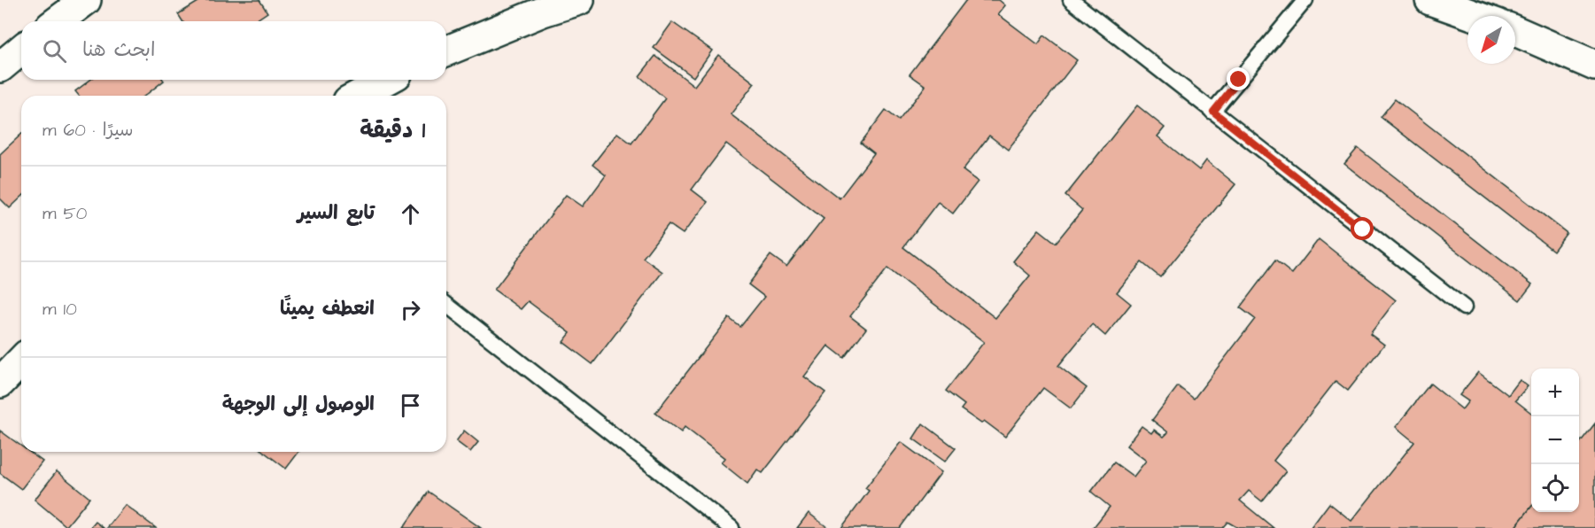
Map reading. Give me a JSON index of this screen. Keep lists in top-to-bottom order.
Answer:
{
  "north": "bottom left",
  "page": {
    "search": "ابحث هنا",
    "heading": ["1 دقيقة", "سيرًا · 60 m"],
    "list": [
      ["تابع السير", "50 m"],
      ["انعطف يمينًا", "10 m"],
      "الوصول إلى الوجهة"
    ],
    "map_buttons": ["+", "−"]
  }
}
